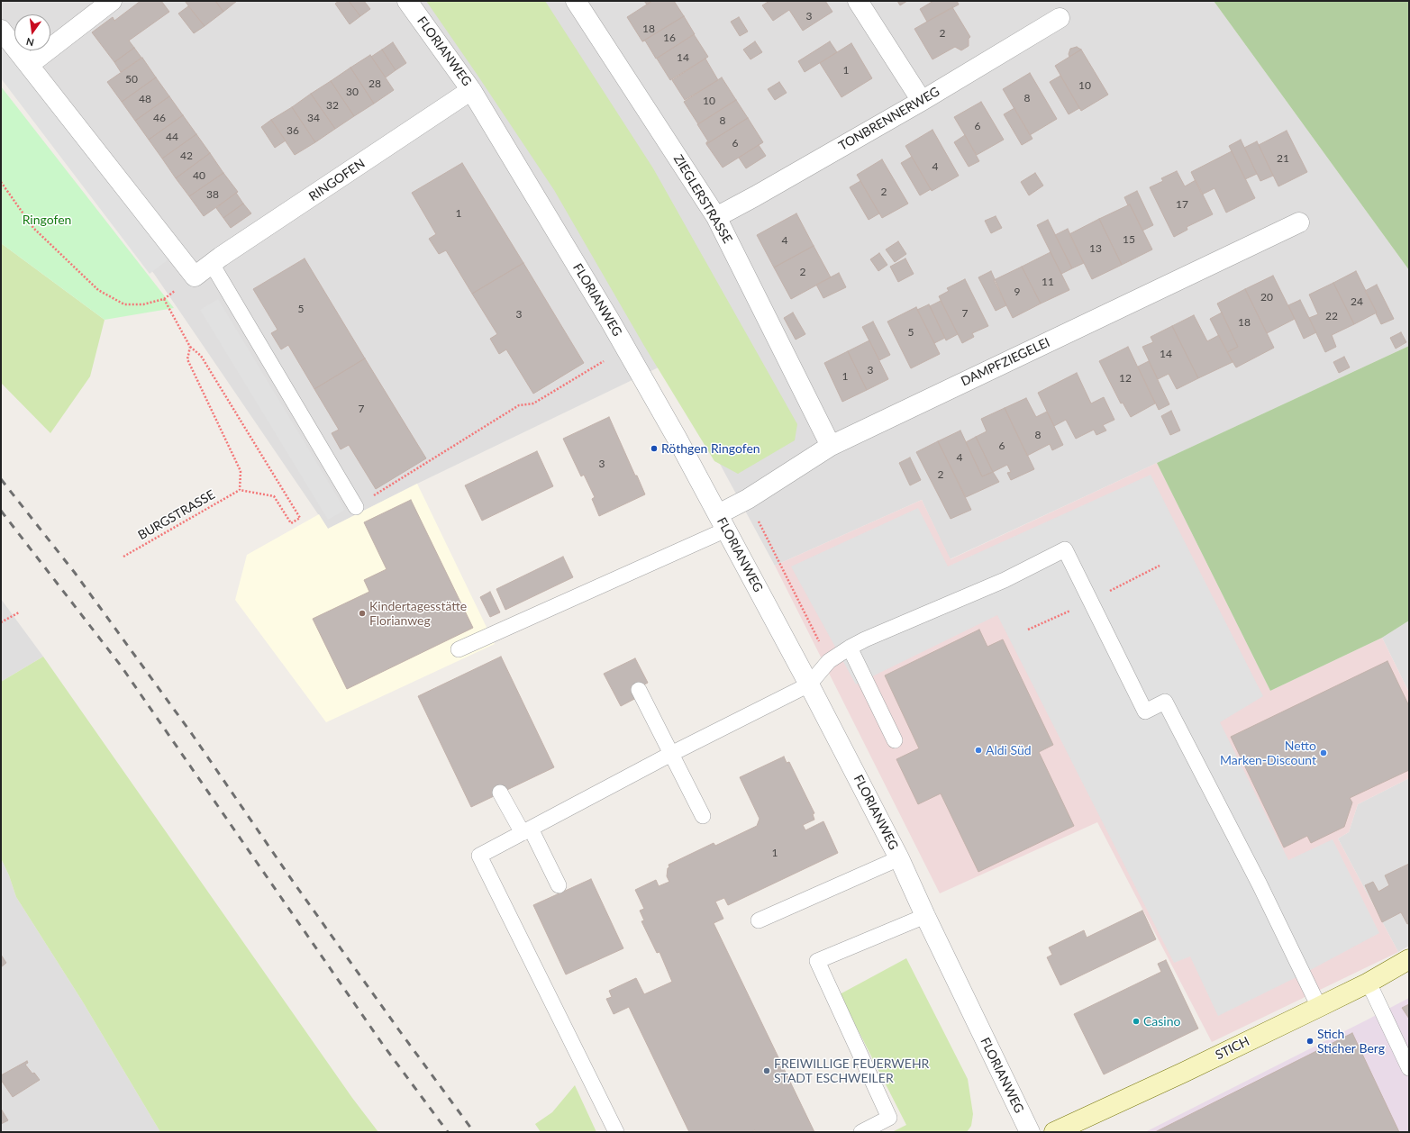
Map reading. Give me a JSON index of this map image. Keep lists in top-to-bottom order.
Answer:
{
  "streets": {
    "main road": ["STICH"],
    "street": [
      "FLORIANWEG",
      "TONBRENNERWEG",
      "RINGOFEN",
      "ZIEGLERSTRASSE",
      "DAMPFZIEGELEI"
    ],
    "path": ["BURGSTRASSE"]
  },
  "crossings": [
    ["FLORIANWEG", "RINGOFEN"],
    ["FLORIANWEG", "DAMPFZIEGELEI"],
    ["TONBRENNERWEG", "ZIEGLERSTRASSE"],
    ["ZIEGLERSTRASSE", "DAMPFZIEGELEI"]
  ],
  "parks": ["Ringofen"],
  "places": [
    "Röthgen Ringofen",
    "Kindertagesstätte Florianweg",
    "Aldi Süd",
    "Netto Marken-Discount",
    "Casino",
    "Stich Sticher Berg",
    "FREIWILLIGE FEUERWEHR STADT ESCHWEILER"
  ],
  "house_numbers": [
    "3",
    "18",
    "2",
    "16",
    "14",
    "1",
    "50",
    "28",
    "10",
    "30",
    "8",
    "48",
    "10",
    "32",
    "46",
    "34",
    "8",
    "6",
    "36",
    "44",
    "6",
    "42",
    "21",
    "4",
    "40",
    "2",
    "38",
    "17",
    "1",
    "15",
    "4",
    "13",
    "2",
    "11",
    "9",
    "20",
    "24",
    "5",
    "7",
    "3",
    "22",
    "18",
    "5",
    "14",
    "3",
    "1",
    "12",
    "7",
    "8",
    "6",
    "4",
    "3",
    "2",
    "1"
  ],
  "north": "bottom"
}
